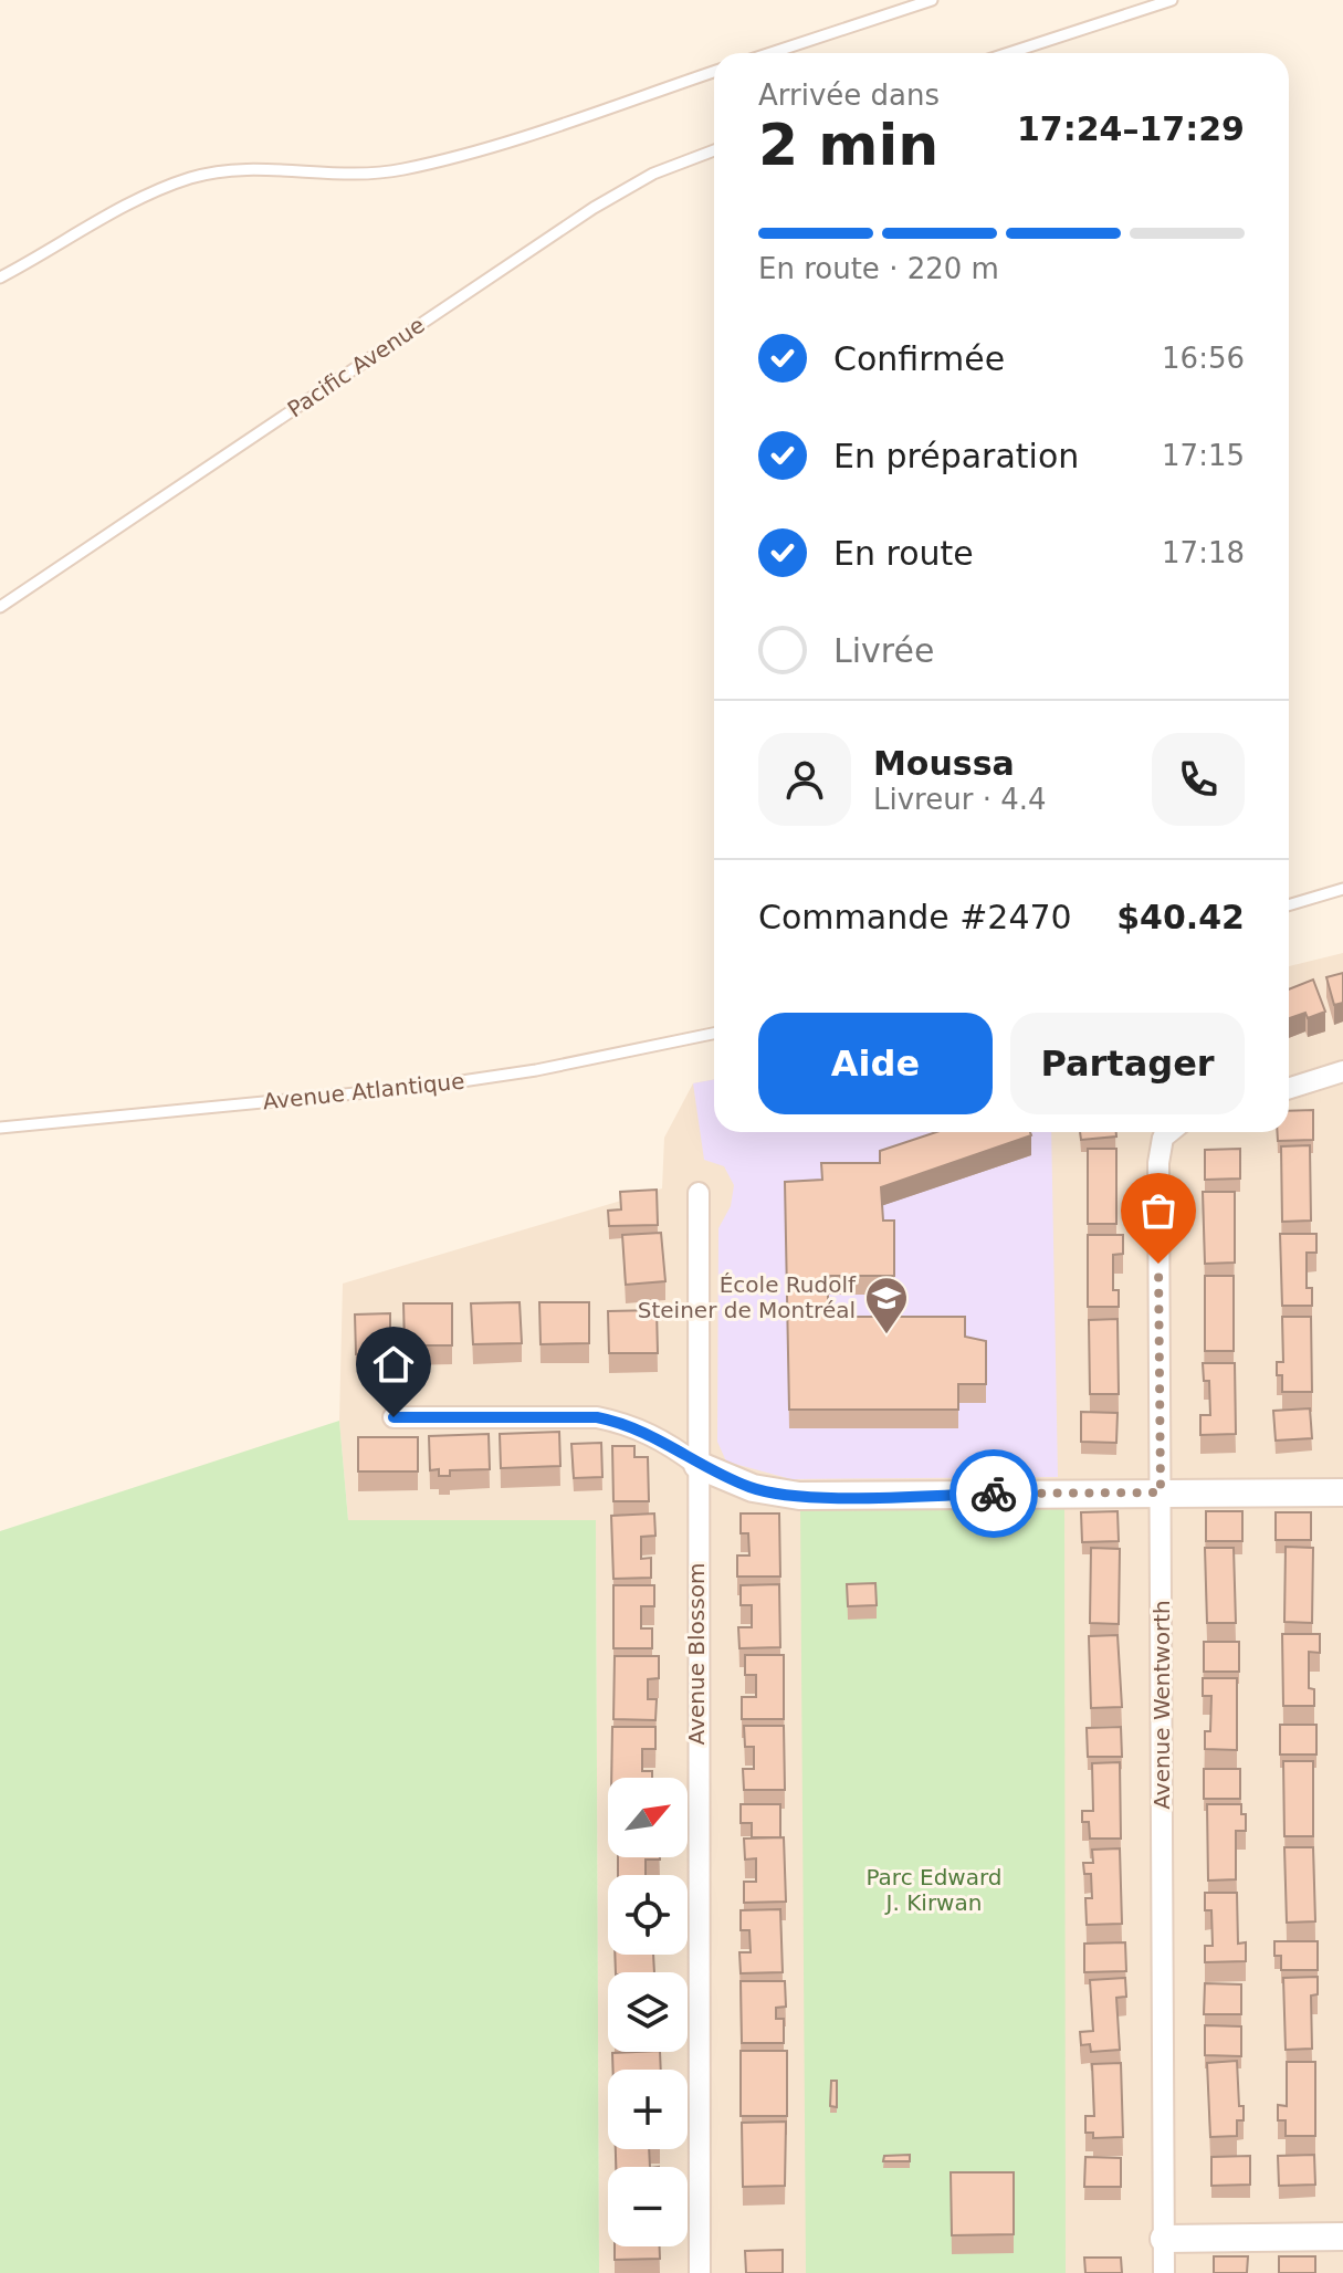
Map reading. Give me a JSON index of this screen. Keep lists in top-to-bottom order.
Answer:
{
  "streets": {
    "street": ["Avenue Blossom", "Avenue Wentworth"],
    "lane": ["Pacific Avenue", "Avenue Atlantique"]
  },
  "parks": ["Parc Edward J. Kirwan"],
  "places": {
    "school or university": ["École Rudolf Steiner de Montréal"]
  },
  "north": "top right",
  "page": {
    "heading": ["2 min", "Arrivée dans", "17:24–17:29"],
    "panel": [
      "Moussa",
      "Livreur · 4.4",
      "Commande #2470",
      "$40.42"
    ],
    "bar": "En route · 220 m",
    "list": [
      ["Confirmée", "16:56"],
      ["En préparation", "17:15"],
      ["En route", "17:18"],
      "Livrée"
    ],
    "buttons": ["Aide", "Partager"],
    "map_buttons": ["+", "−"]
  }
}
